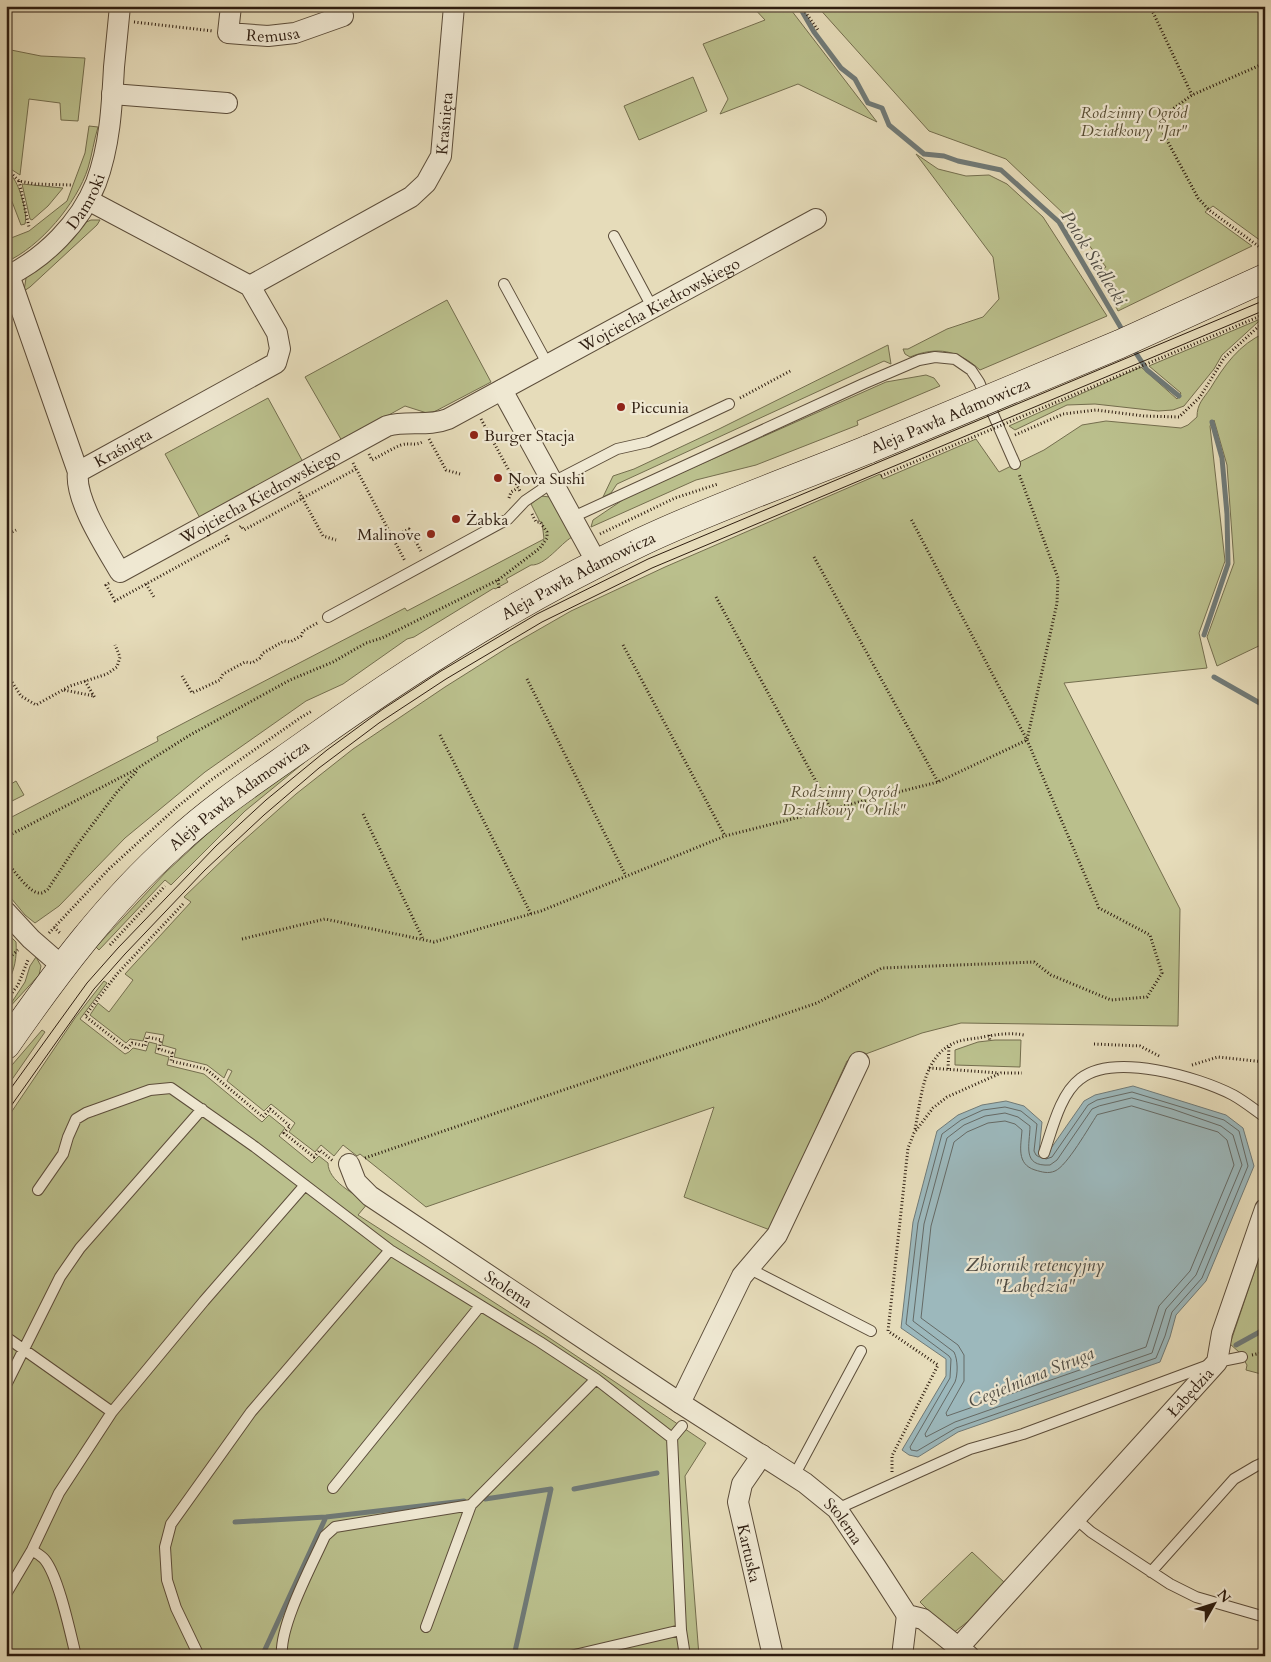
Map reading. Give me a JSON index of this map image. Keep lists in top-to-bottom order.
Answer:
{
  "streets": {
    "main road": ["Aleja Pawła Adamowicza"],
    "street": [
      "Remusa",
      "Kraśnięta",
      "Damroki",
      "Wojciecha Kiedrowskiego",
      "Stolema",
      "Łabędzia",
      "Kartuska"
    ]
  },
  "crossings": [
    ["Kraśnięta", "Damroki"],
    ["Kraśnięta", "Wojciecha Kiedrowskiego"],
    ["Stolema", "Kartuska"]
  ],
  "water": ["Potok Siedlecki", "Zbiornik retencyjny \"Łabędzia\"", "Cegielniana Struga"],
  "parks": ["Rodzinny Ogród Działkowy \"Jar\"", "Rodzinny Ogród Działkowy \"Orlik\""],
  "places": [
    "Piccunia",
    "Burger Stacja",
    "Nova Sushi",
    "Żabka",
    "Malinove"
  ],
  "north": "top right"
}
